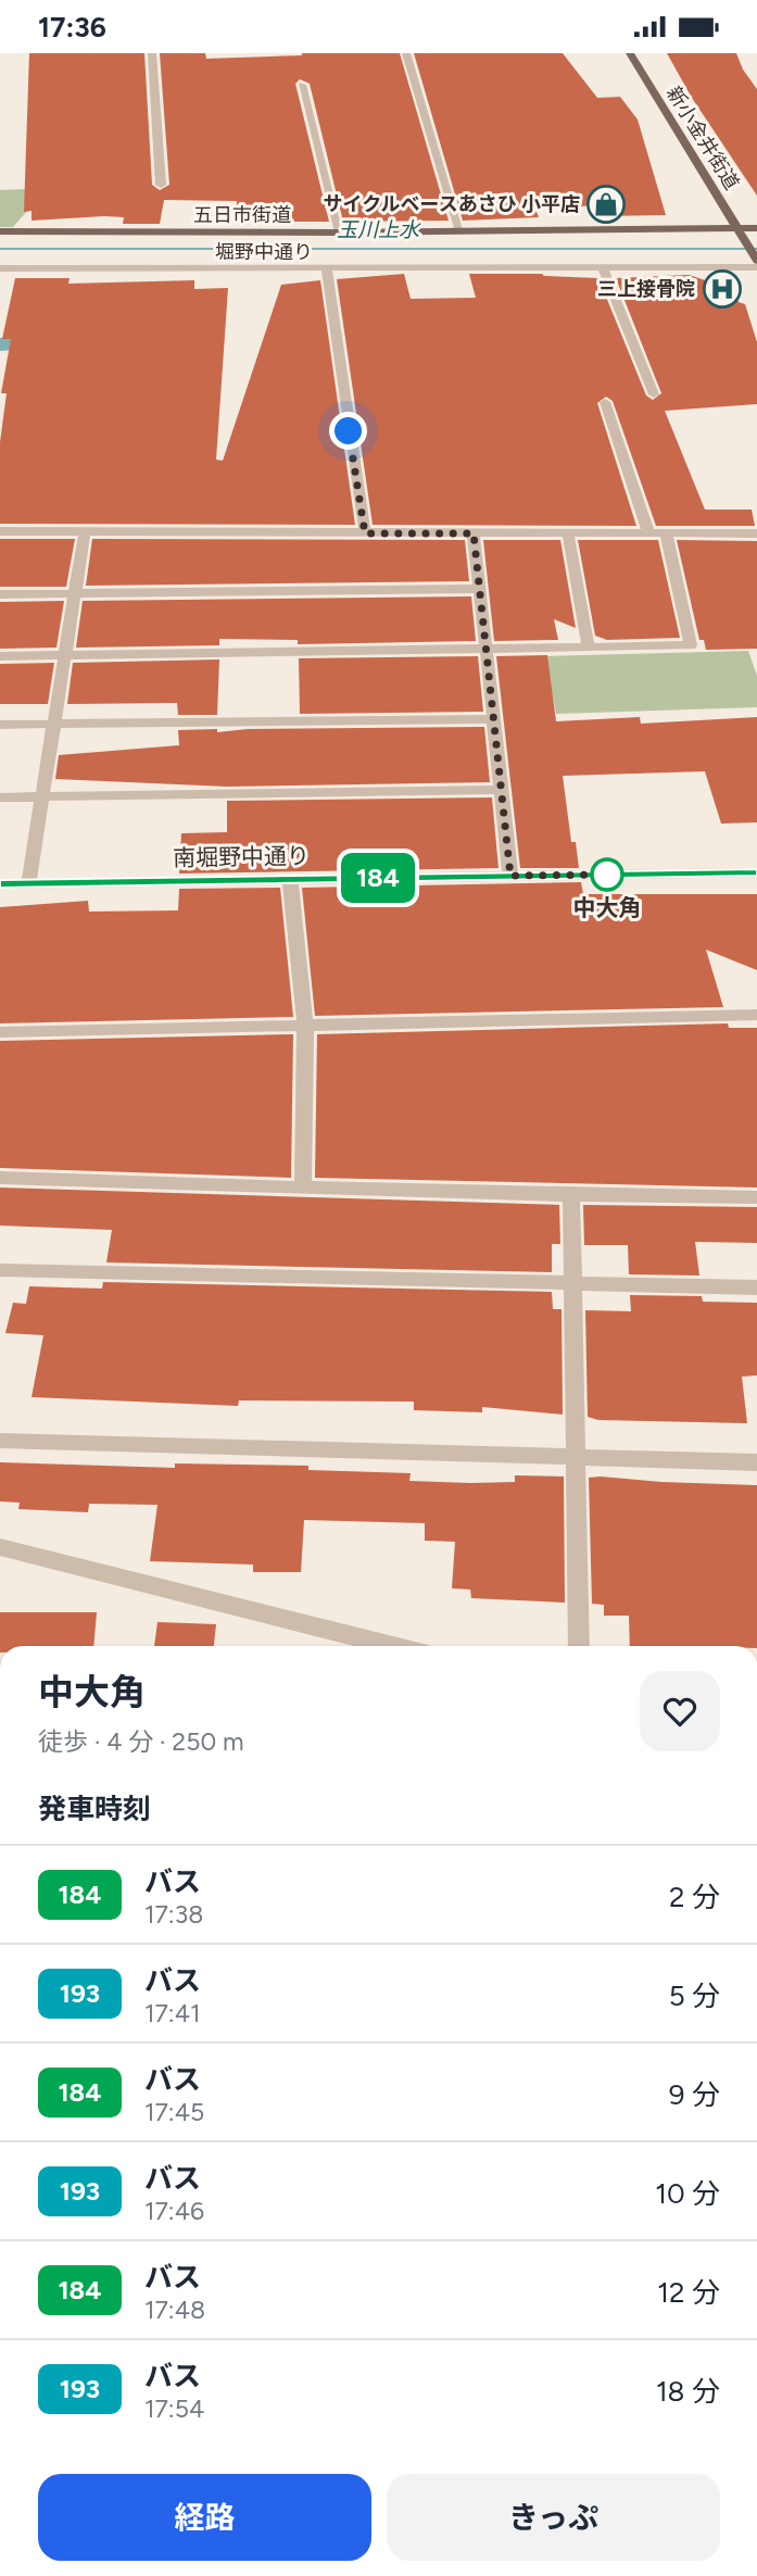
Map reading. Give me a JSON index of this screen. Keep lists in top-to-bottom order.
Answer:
{
  "streets": {
    "main road": ["新小金井街道", "五日市街道"],
    "street": ["堀野中通り", "南堀野中通り"]
  },
  "crossings": [
    ["新小金井街道", "五日市街道"],
    ["新小金井街道", "堀野中通り"]
  ],
  "water": ["玉川上水"],
  "places": {
    "shop": ["サイクルベースあさひ 小平店"],
    "hospital": ["三上接骨院"],
    "other": ["中大角"]
  },
  "lines": ["bus line 184"],
  "page": {
    "status": "17:36",
    "on_map": "184",
    "heading": [
      ["中大角", "徒歩 · 4 分 · 250 m"],
      "発車時刻"
    ],
    "list": [
      {
        "mark": "184",
        "name": "バス",
        "note": "17:38",
        "value": "2 分"
      },
      {
        "mark": "193",
        "name": "バス",
        "note": "17:41",
        "value": "5 分"
      },
      {
        "mark": "184",
        "name": "バス",
        "note": "17:45",
        "value": "9 分"
      },
      {
        "mark": "193",
        "name": "バス",
        "note": "17:46",
        "value": "10 分"
      },
      {
        "mark": "184",
        "name": "バス",
        "note": "17:48",
        "value": "12 分"
      },
      {
        "mark": "193",
        "name": "バス",
        "note": "17:54",
        "value": "18 分"
      }
    ],
    "buttons": ["経路", "きっぷ"]
  }
}
